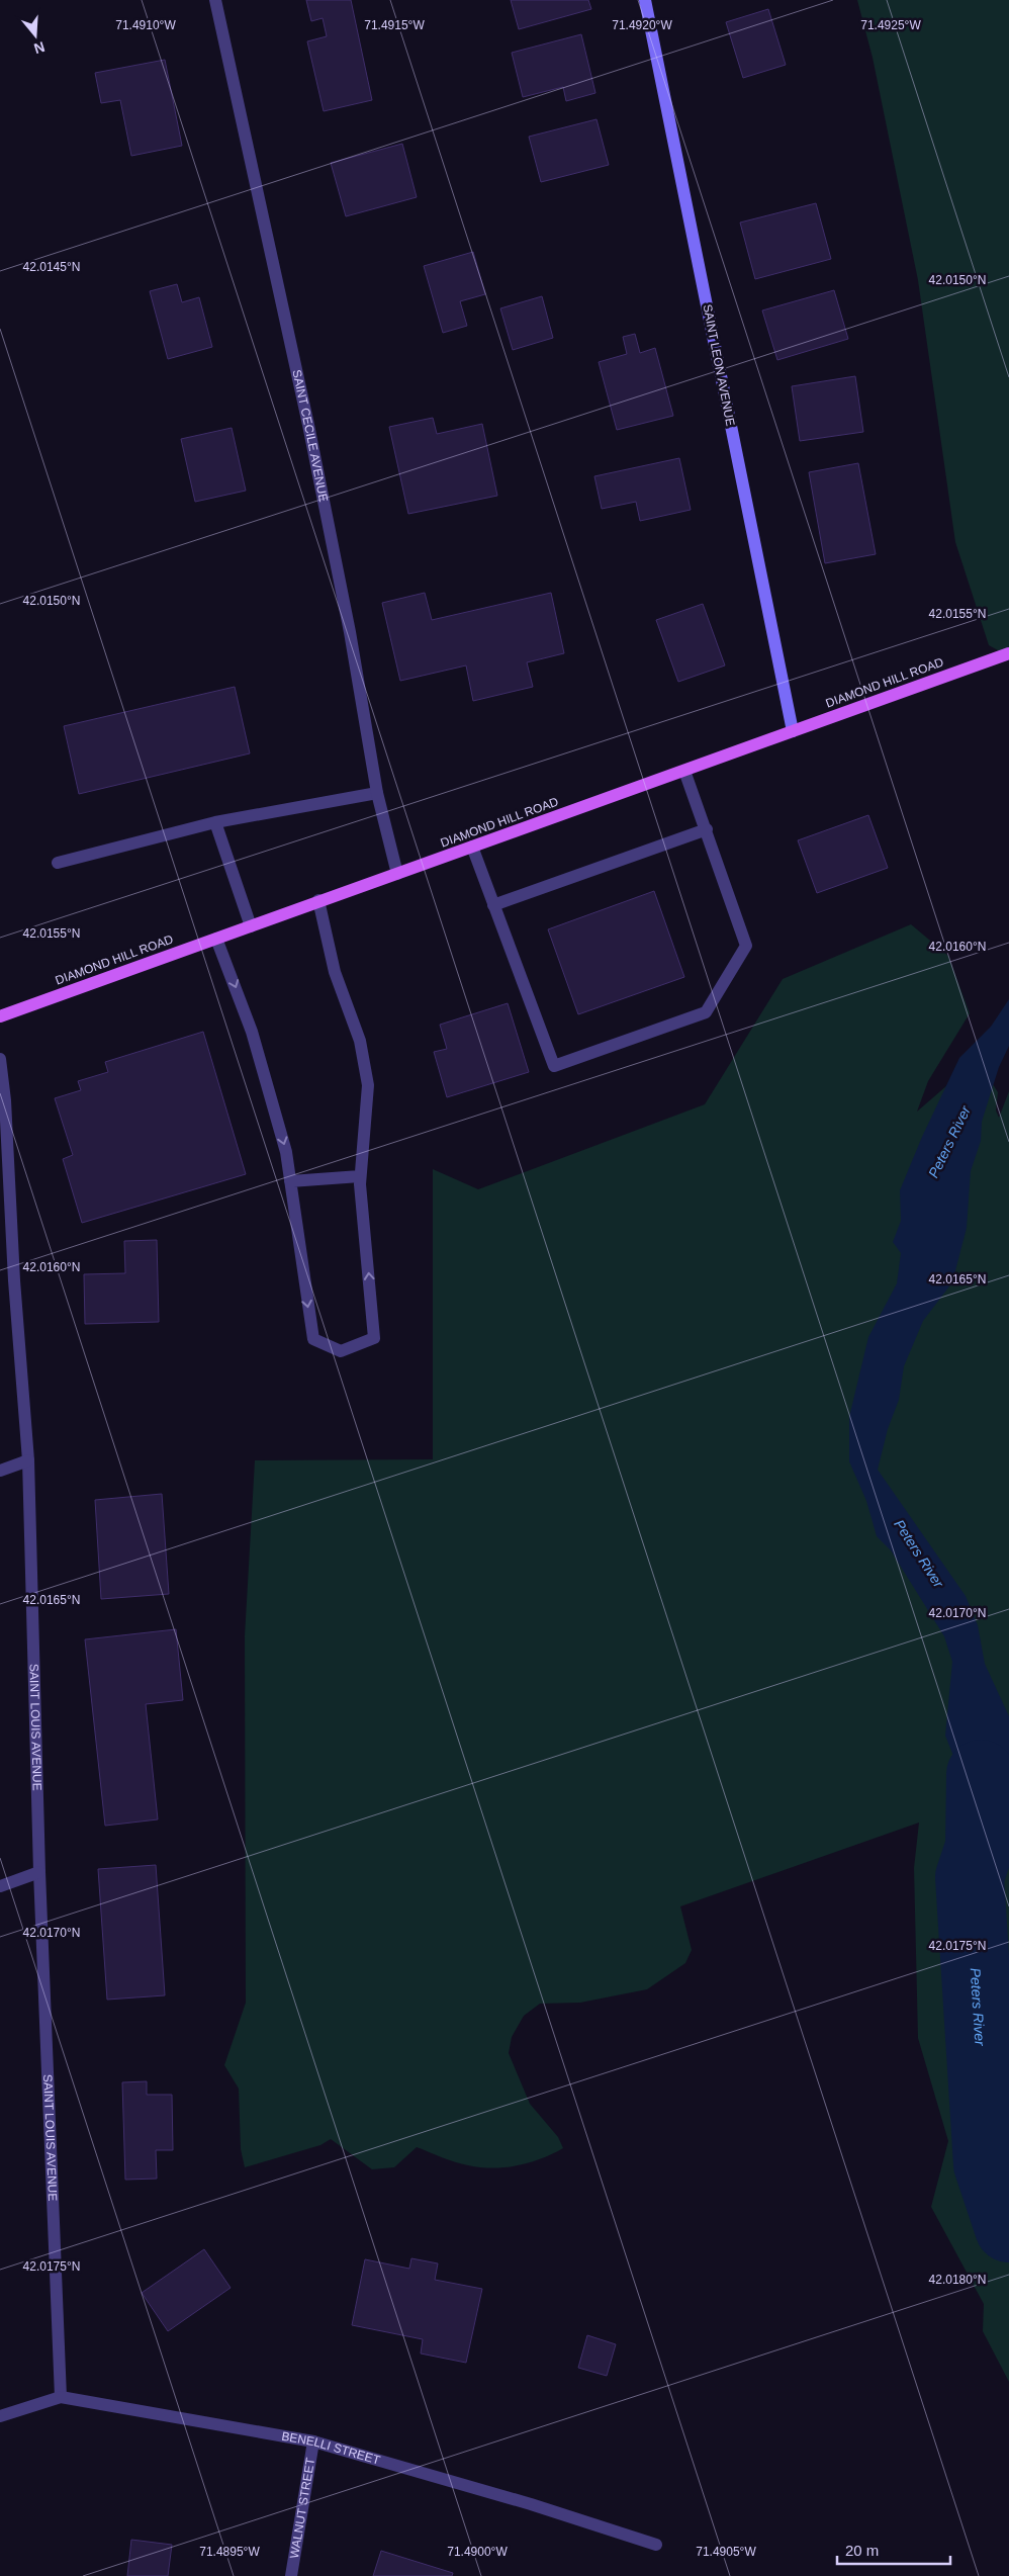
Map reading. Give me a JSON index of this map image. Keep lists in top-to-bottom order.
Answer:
{
  "streets": {
    "main road": ["DIAMOND HILL ROAD"],
    "street": [
      "SAINT LEON AVENUE",
      "SAINT CECILE AVENUE",
      "SAINT LOUIS AVENUE",
      "BENELLI STREET",
      "WALNUT STREET"
    ]
  },
  "crossings": [
    ["SAINT LEON AVENUE", "DIAMOND HILL ROAD"],
    ["SAINT CECILE AVENUE", "DIAMOND HILL ROAD"],
    ["SAINT LOUIS AVENUE", "BENELLI STREET"],
    ["BENELLI STREET", "WALNUT STREET"]
  ],
  "water": ["Peters River"],
  "scale_bar": "20 m",
  "north": "bottom",
  "coordinates": [
    "71.4910°W",
    "71.4915°W",
    "71.4920°W",
    "71.4925°W",
    "42.0145°N",
    "42.0150°N",
    "42.0155°N",
    "42.0160°N",
    "42.0165°N",
    "42.0170°N",
    "42.0175°N",
    "42.0180°N",
    "71.4895°W",
    "71.4900°W",
    "71.4905°W"
  ]
}
